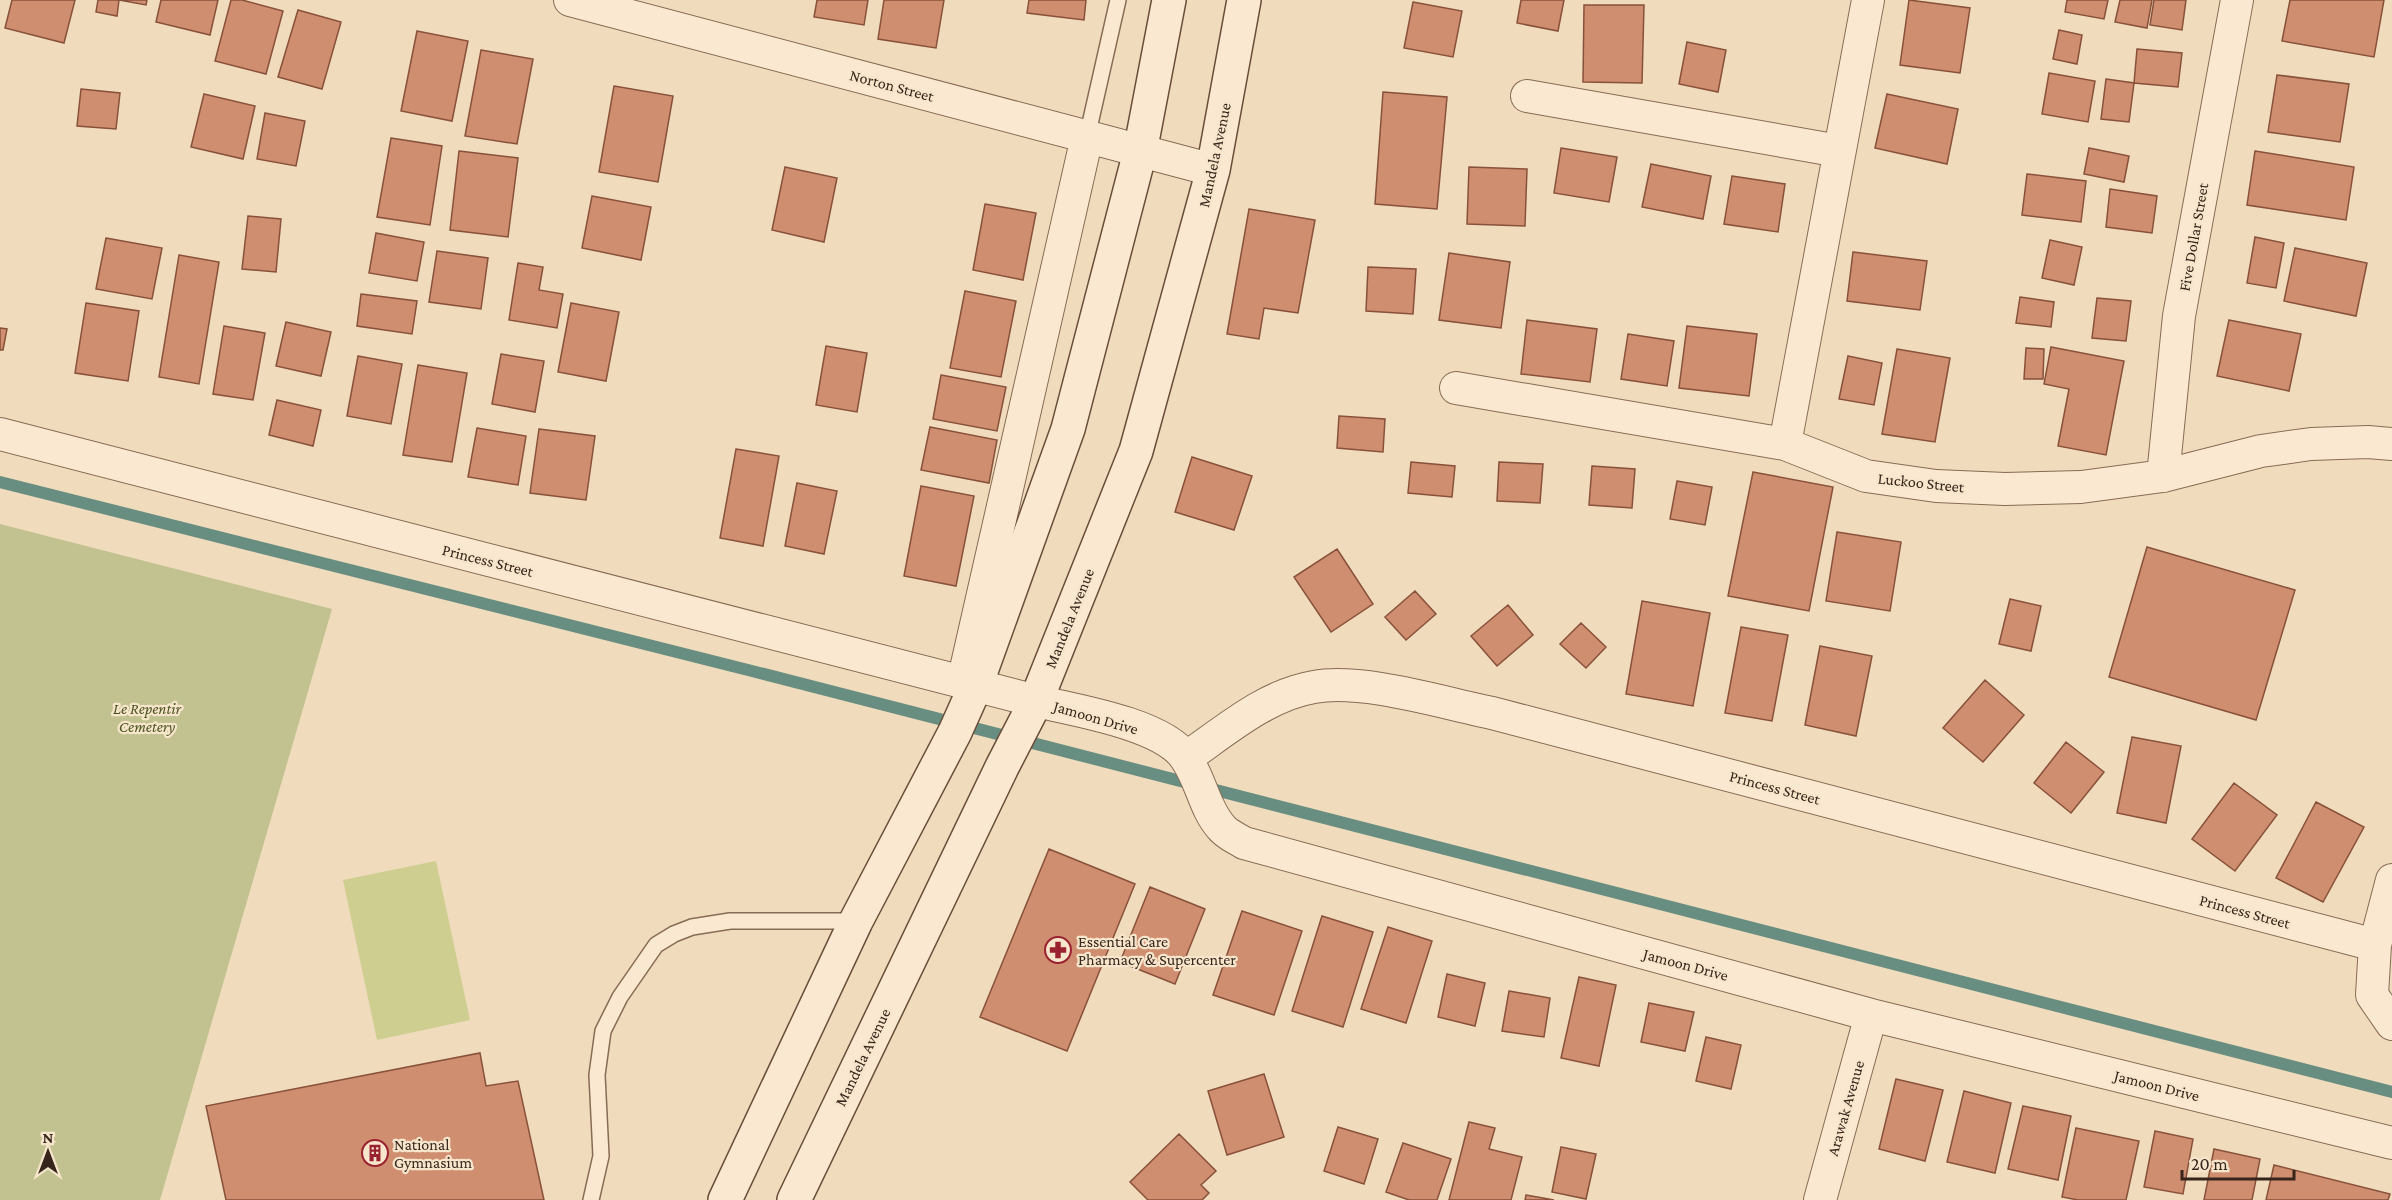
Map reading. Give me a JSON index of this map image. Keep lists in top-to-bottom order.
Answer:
{
  "streets": {
    "main road": ["Mandela Avenue"],
    "street": [
      "Norton Street",
      "Five Dollar Street",
      "Luckoo Street",
      "Princess Street",
      "Jamoon Drive",
      "Arawak Avenue"
    ]
  },
  "crossings": [
    ["Norton Street", "Mandela Avenue"],
    ["Mandela Avenue", "Princess Street"],
    ["Mandela Avenue", "Jamoon Drive"],
    ["Five Dollar Street", "Luckoo Street"],
    ["Princess Street", "Jamoon Drive"],
    ["Jamoon Drive", "Arawak Avenue"]
  ],
  "parks": ["Le Repentir Cemetery"],
  "places": {
    "pharmacy": ["Essential Care Pharmacy & Supercenter"],
    "building": ["National Gymnasium"]
  },
  "scale_bar": "20 m",
  "north": "top"
}
